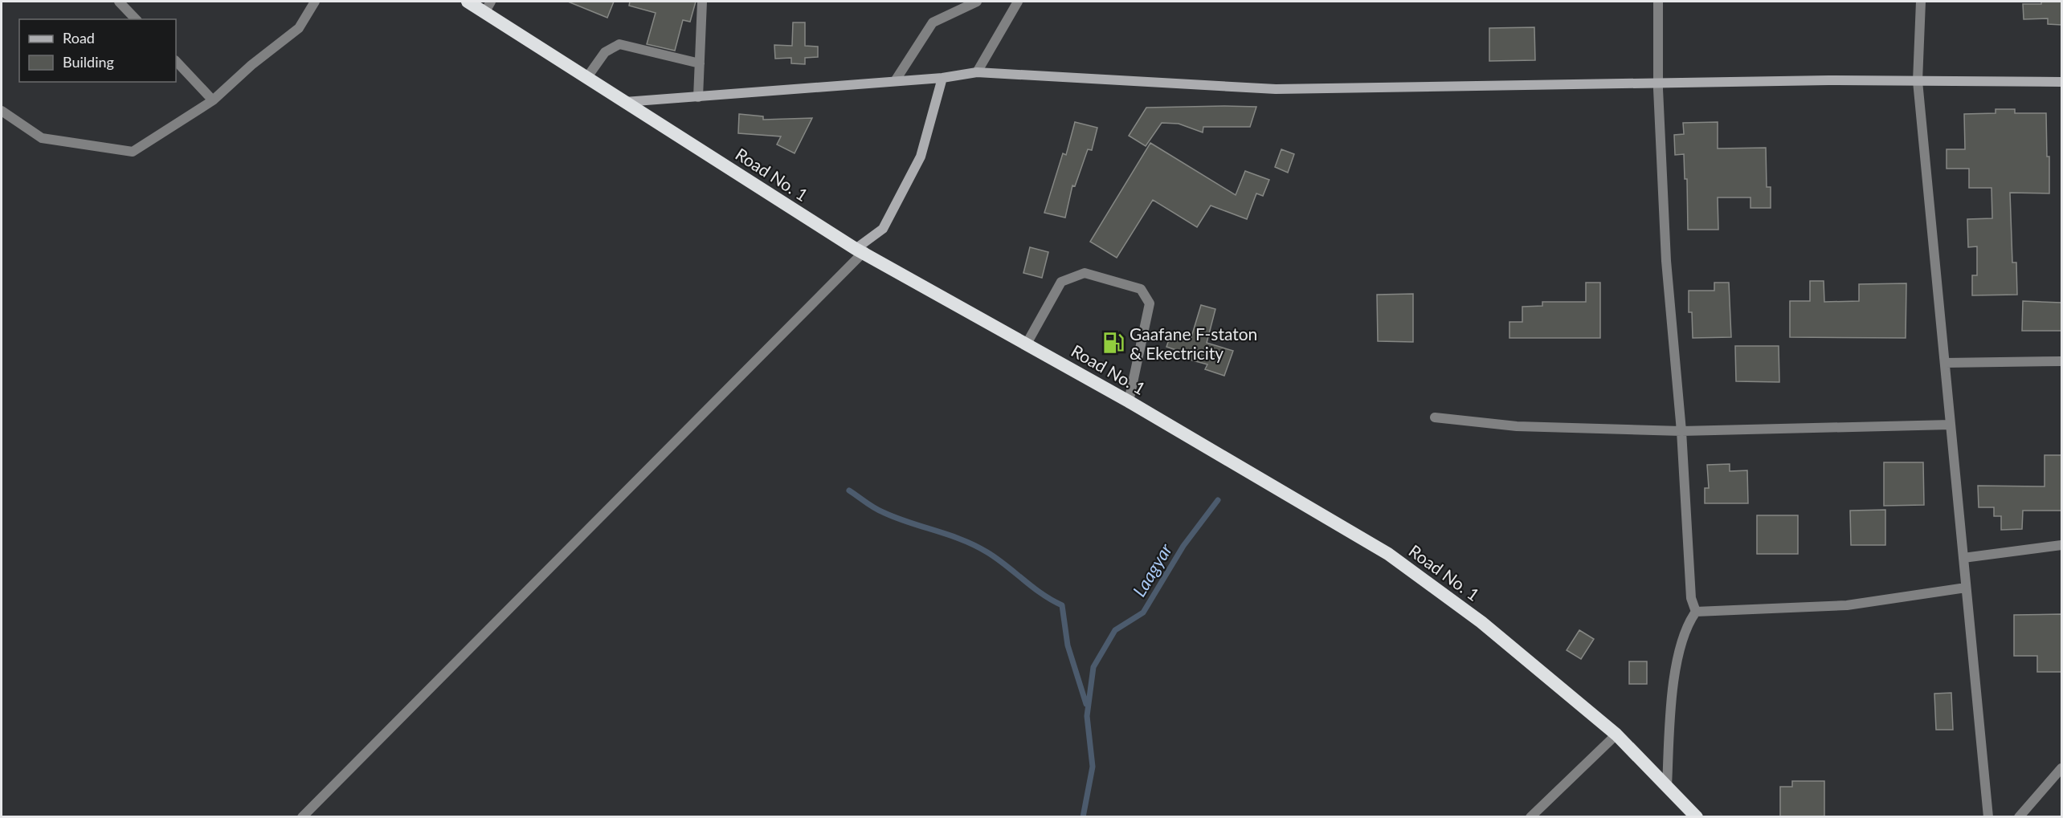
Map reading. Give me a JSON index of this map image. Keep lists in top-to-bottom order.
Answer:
{
  "streets": {
    "highway": ["Road No. 1"]
  },
  "water": ["Laagyar"],
  "places": {
    "fuel station": ["Gaafane F-staton & Ekectricity"]
  },
  "legend": ["Road", "Building"]
}
